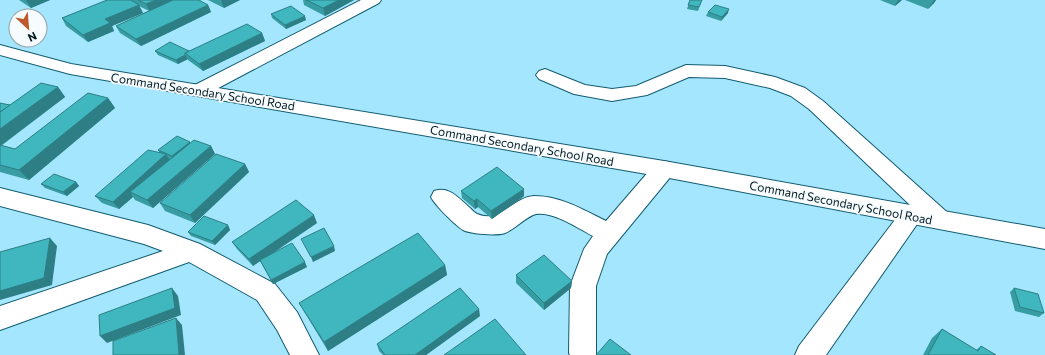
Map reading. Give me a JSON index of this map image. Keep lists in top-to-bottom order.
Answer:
{
  "streets": {
    "street": ["Command Secondary School Road"]
  },
  "north": "bottom right"
}
